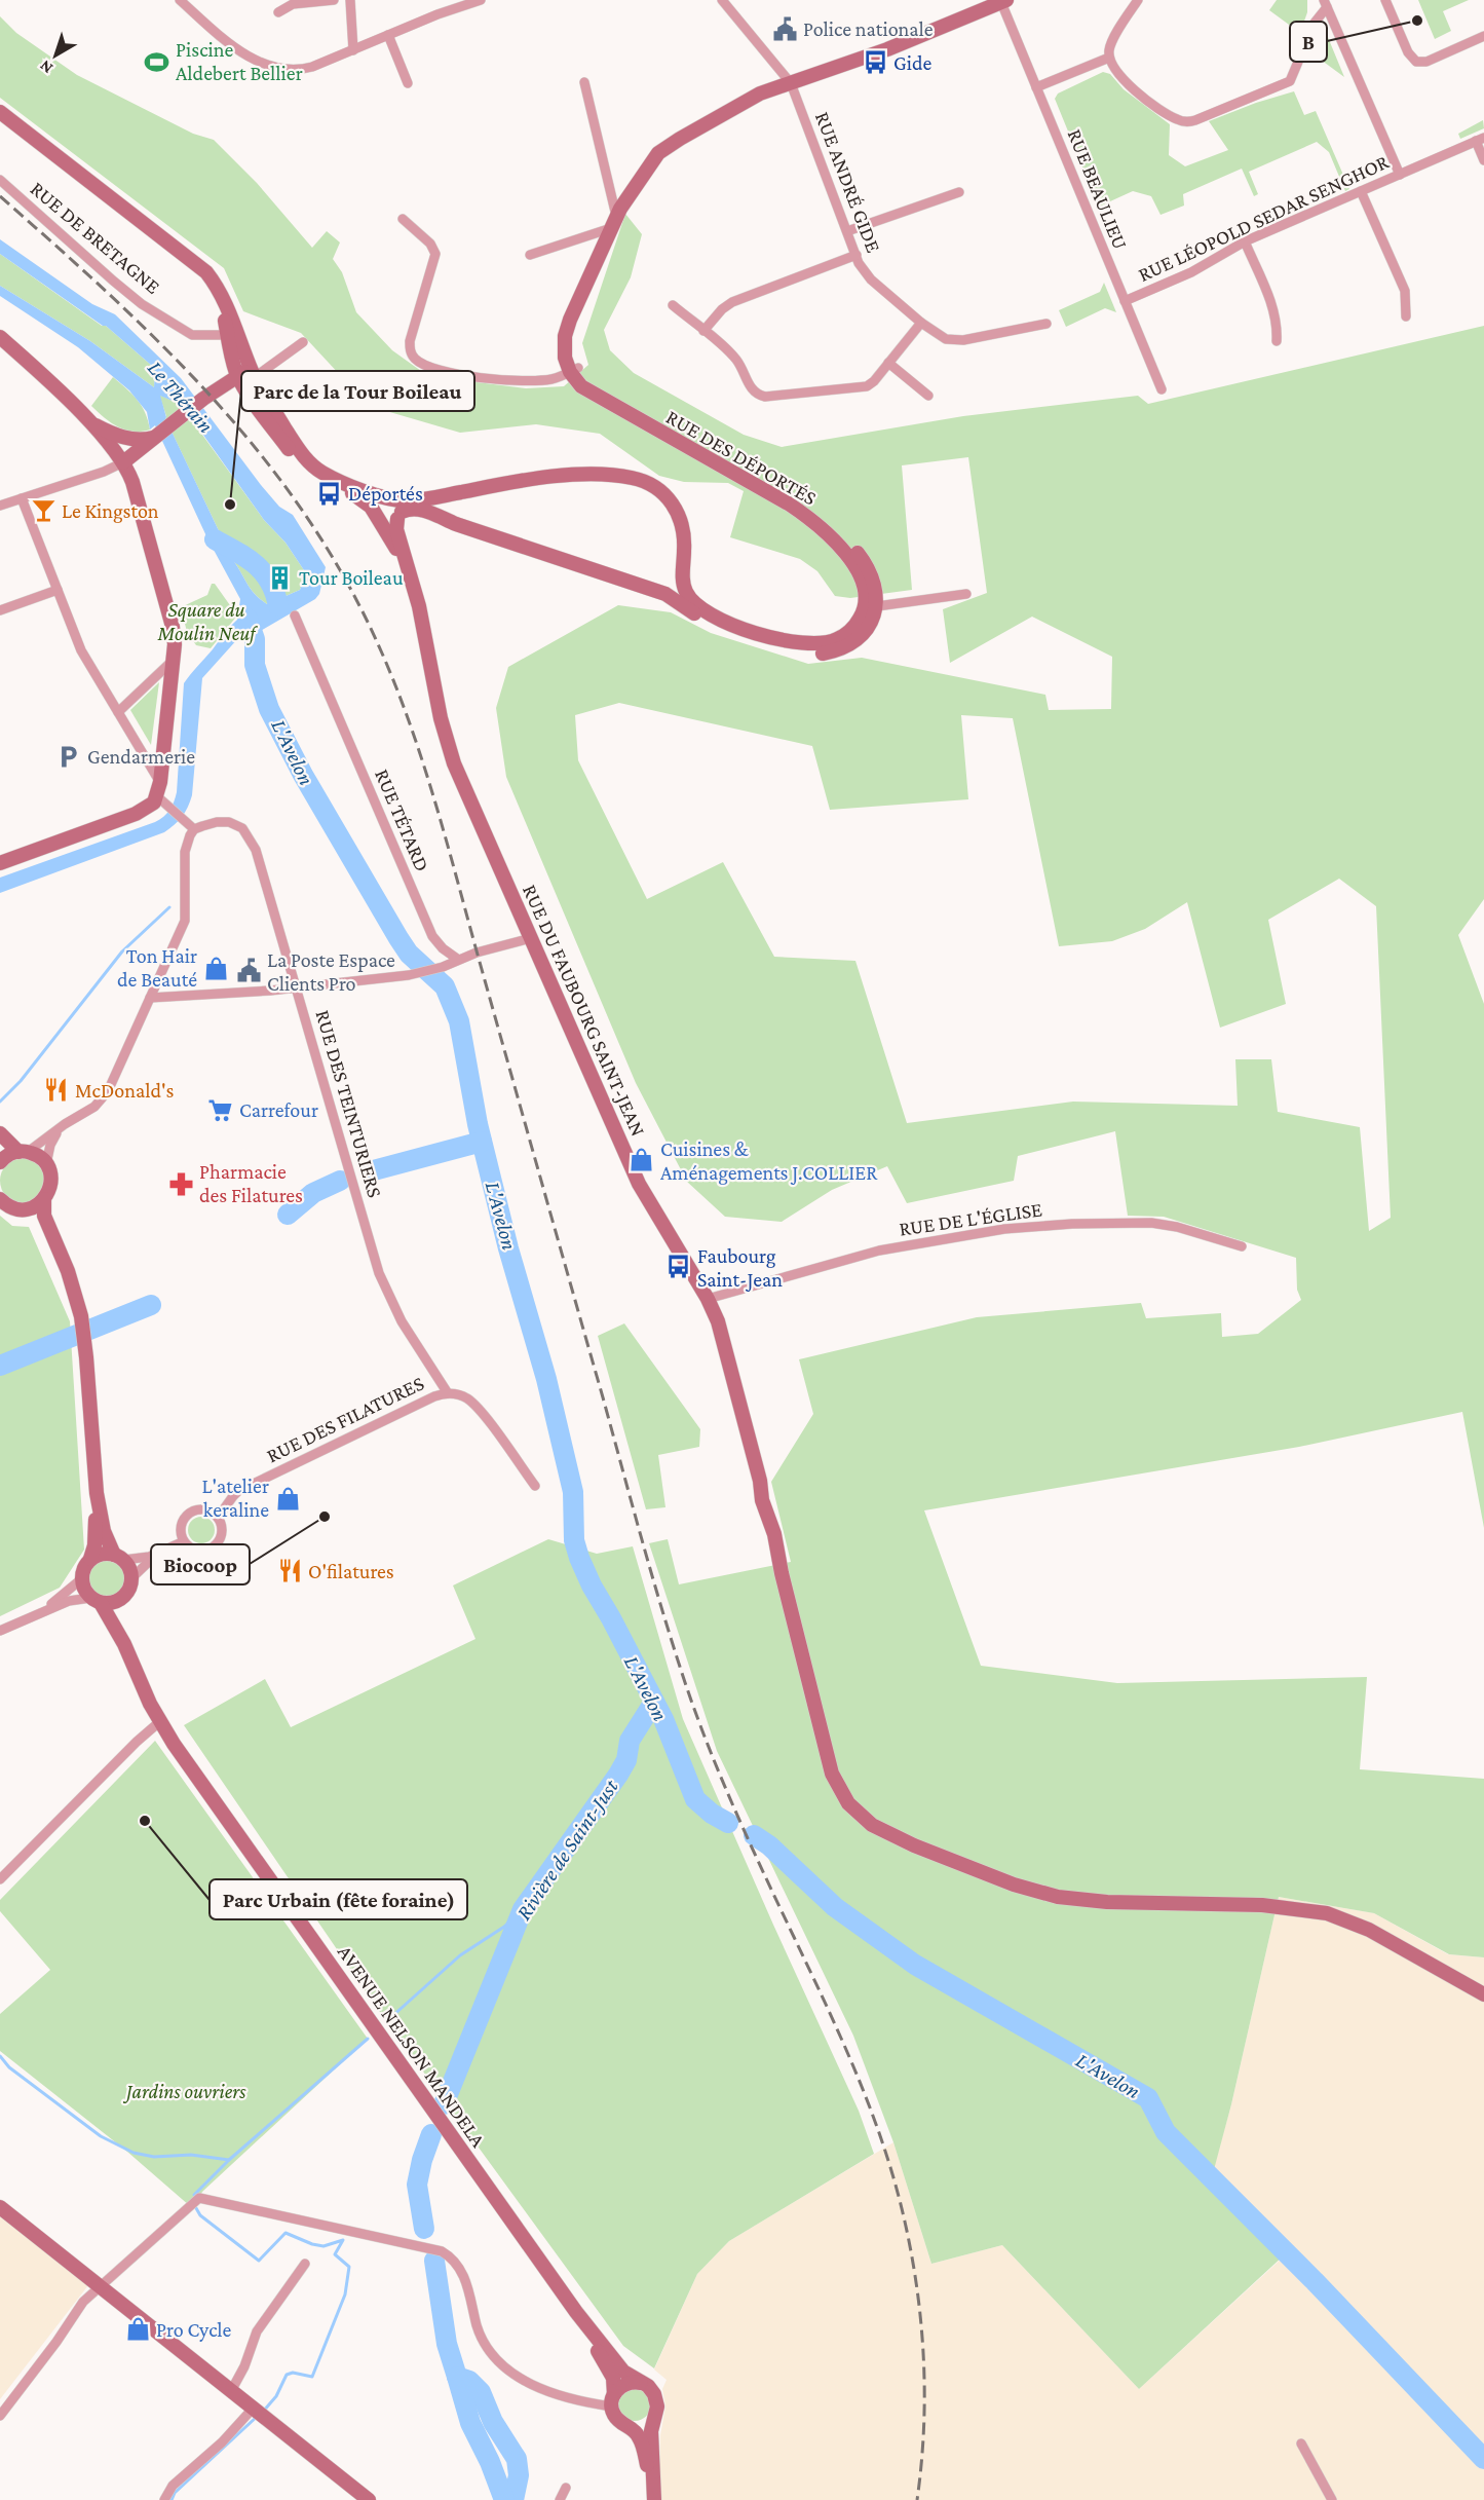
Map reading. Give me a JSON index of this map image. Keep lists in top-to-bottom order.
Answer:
{
  "streets": {
    "street": [
      "RUE ANDRÉ GIDE",
      "RUE BEAULIEU",
      "RUE LÉOPOLD SEDAR SENGHOR",
      "RUE DE BRETAGNE",
      "RUE DES DÉPORTÉS",
      "RUE TÉTARD",
      "RUE DU FAUBOURG SAINT-JEAN",
      "RUE DES TEINTURIERS",
      "RUE DE L'ÉGLISE",
      "RUE DES FILATURES",
      "AVENUE NELSON MANDELA"
    ]
  },
  "crossings": [
    ["RUE BEAULIEU", "RUE LÉOPOLD SEDAR SENGHOR"],
    ["RUE DU FAUBOURG SAINT-JEAN", "RUE DE L'ÉGLISE"],
    ["RUE DES TEINTURIERS", "RUE DES FILATURES"]
  ],
  "water": ["Le Thérain", "L'Avelon", "Rivière de Saint-Just"],
  "parks": ["Square du Moulin Neuf", "Jardins ouvriers"],
  "places": {
    "other": [
      "B",
      "Parc de la Tour Boileau",
      "Biocoop",
      "Parc Urbain (fête foraine)"
    ],
    "public building": ["Police nationale", "La Poste Espace Clients Pro"],
    "sports": ["Piscine Aldebert Bellier"],
    "bus stop": ["Gide", "Déportés", "Faubourg Saint-Jean"],
    "bar": ["Le Kingston"],
    "building": ["Tour Boileau"],
    "parking": ["Gendarmerie"],
    "shop": [
      "Ton Hair de Beauté",
      "Cuisines & Aménagements J.COLLIER",
      "L'atelier keraline",
      "Pro Cycle"
    ],
    "restaurant": ["McDonald's", "O'filatures"],
    "supermarket": ["Carrefour"],
    "pharmacy": ["Pharmacie des Filatures"]
  },
  "north": "bottom left"
}
